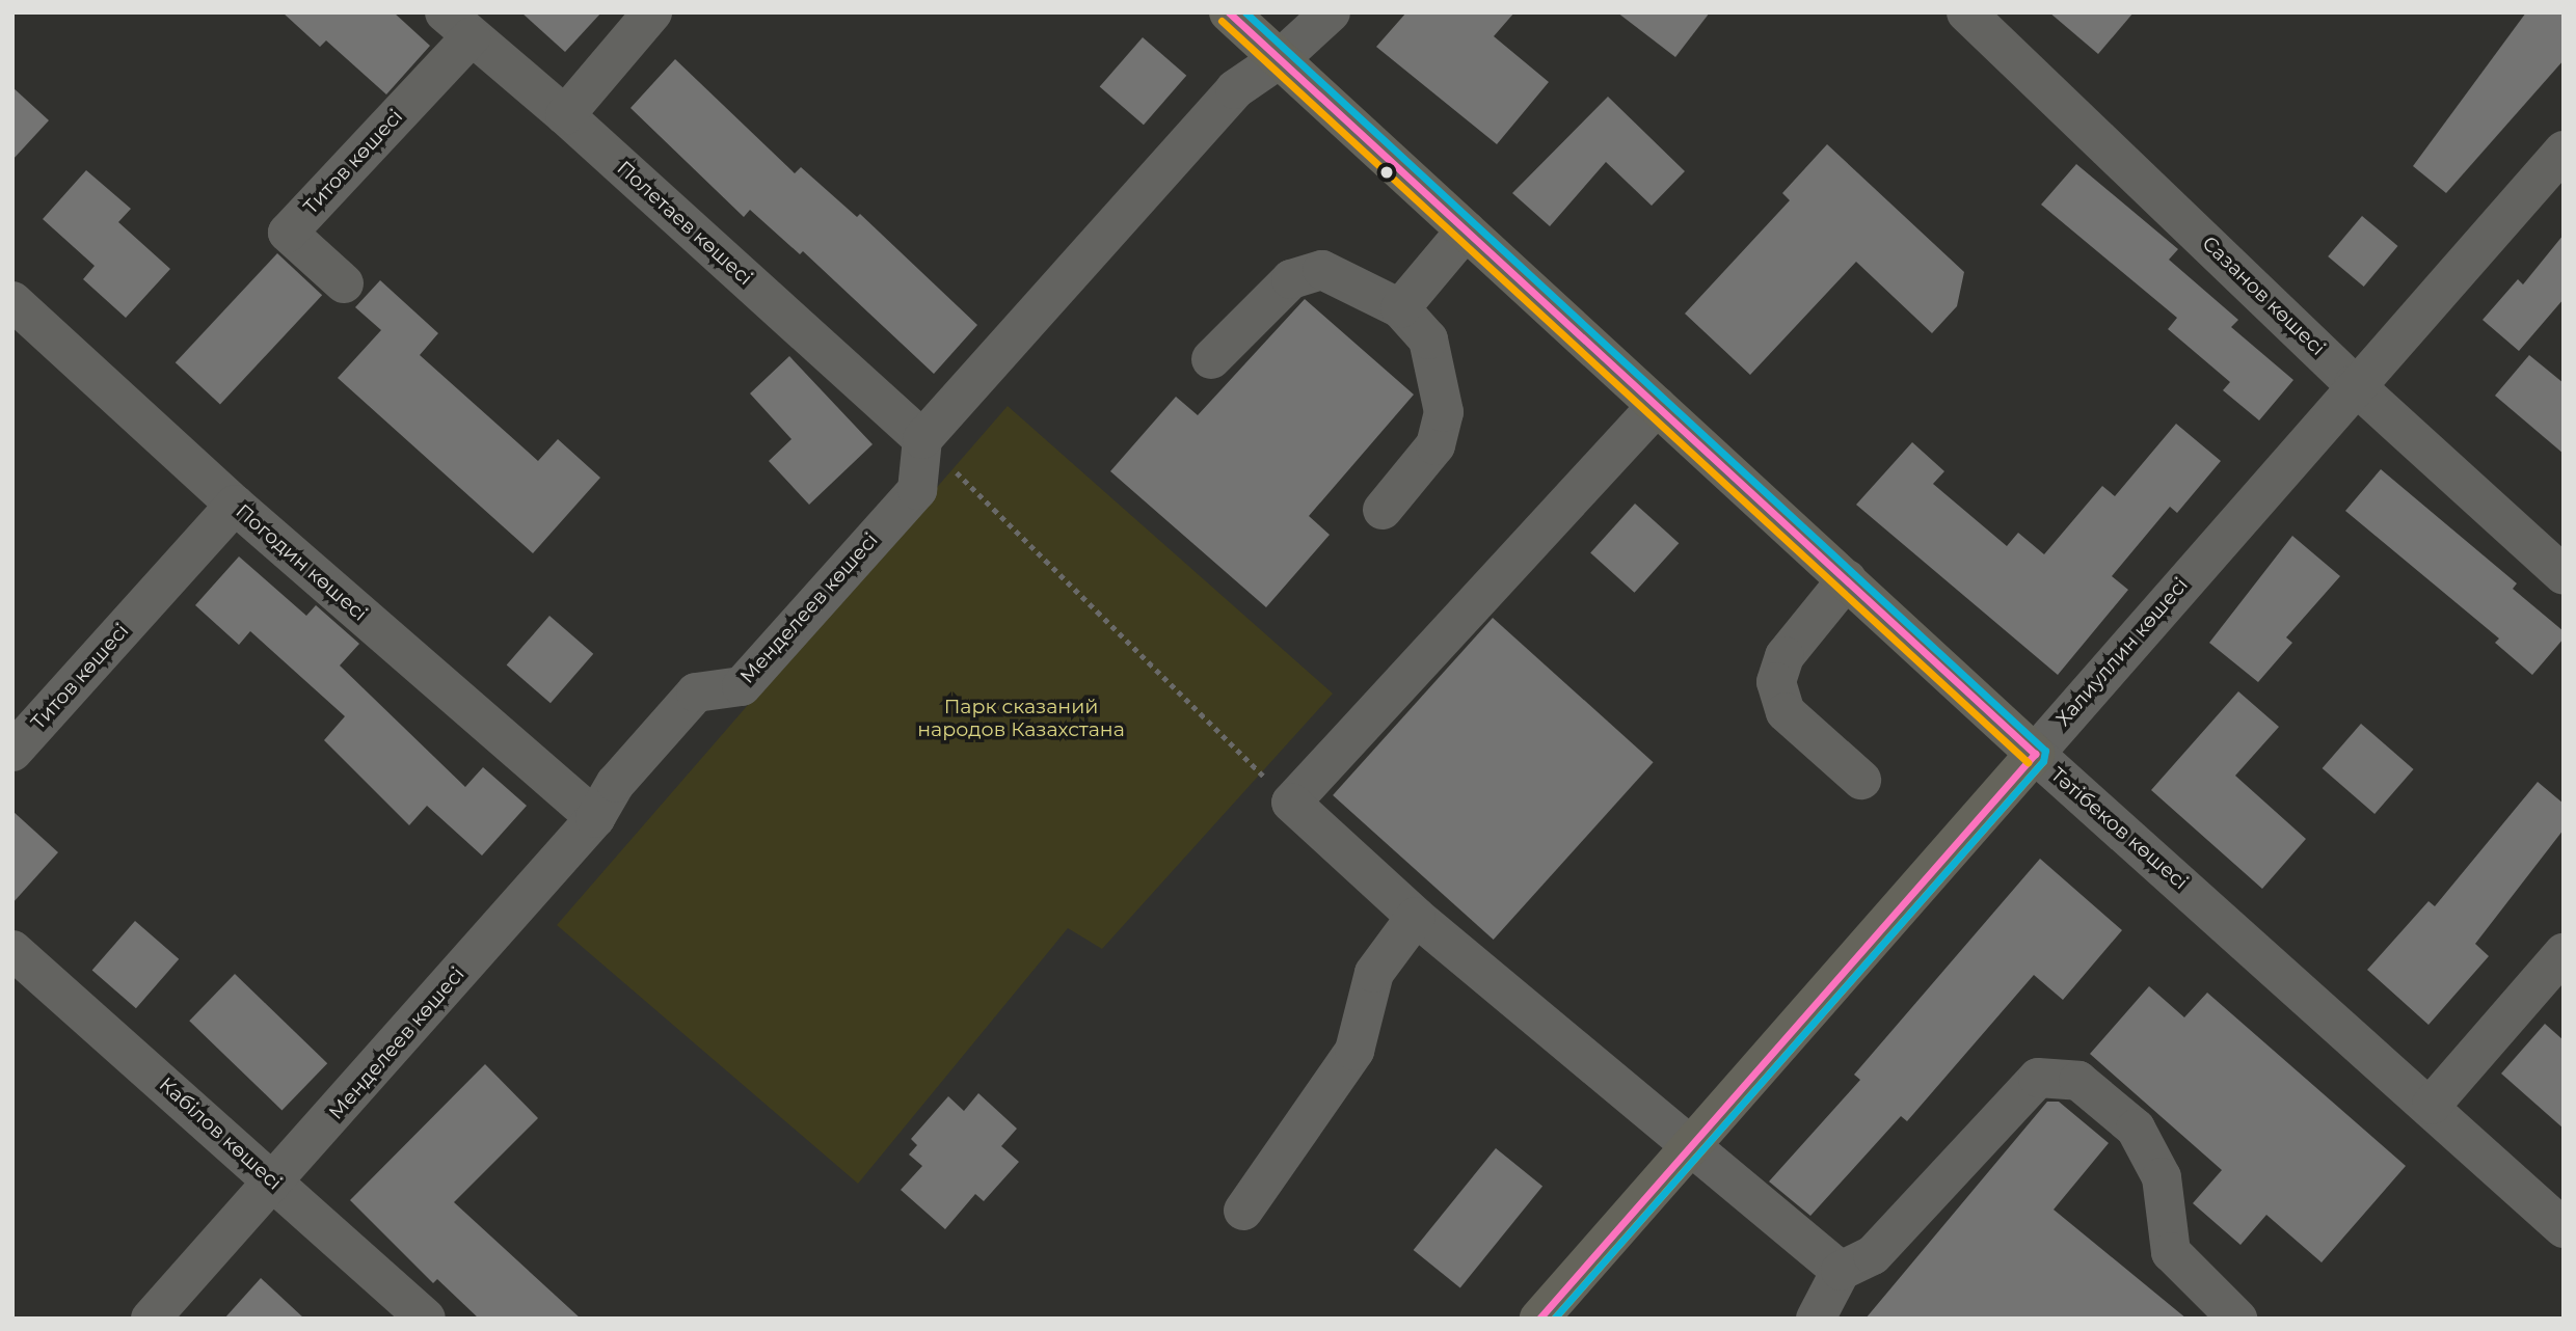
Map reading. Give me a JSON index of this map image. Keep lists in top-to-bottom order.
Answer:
{
  "streets": {
    "main road": ["Халиуллин көшесі", "Тәтібеков көшесі"],
    "street": [
      "Титов көшесі",
      "Полетаев көшесі",
      "Сазанов көшесі",
      "Погодин көшесі",
      "Менделеев көшесі",
      "Кабілов көшесі"
    ]
  },
  "crossings": [
    ["Титов көшесі", "Полетаев көшесі"],
    ["Титов көшесі", "Погодин көшесі"],
    ["Полетаев көшесі", "Менделеев көшесі"],
    ["Сазанов көшесі", "Халиуллин көшесі"],
    ["Погодин көшесі", "Менделеев көшесі"],
    ["Менделеев көшесі", "Кабілов көшесі"],
    ["Халиуллин көшесі", "Тәтібеков көшесі"]
  ],
  "parks": ["Парк сказаний народов Казахстана"]
}
